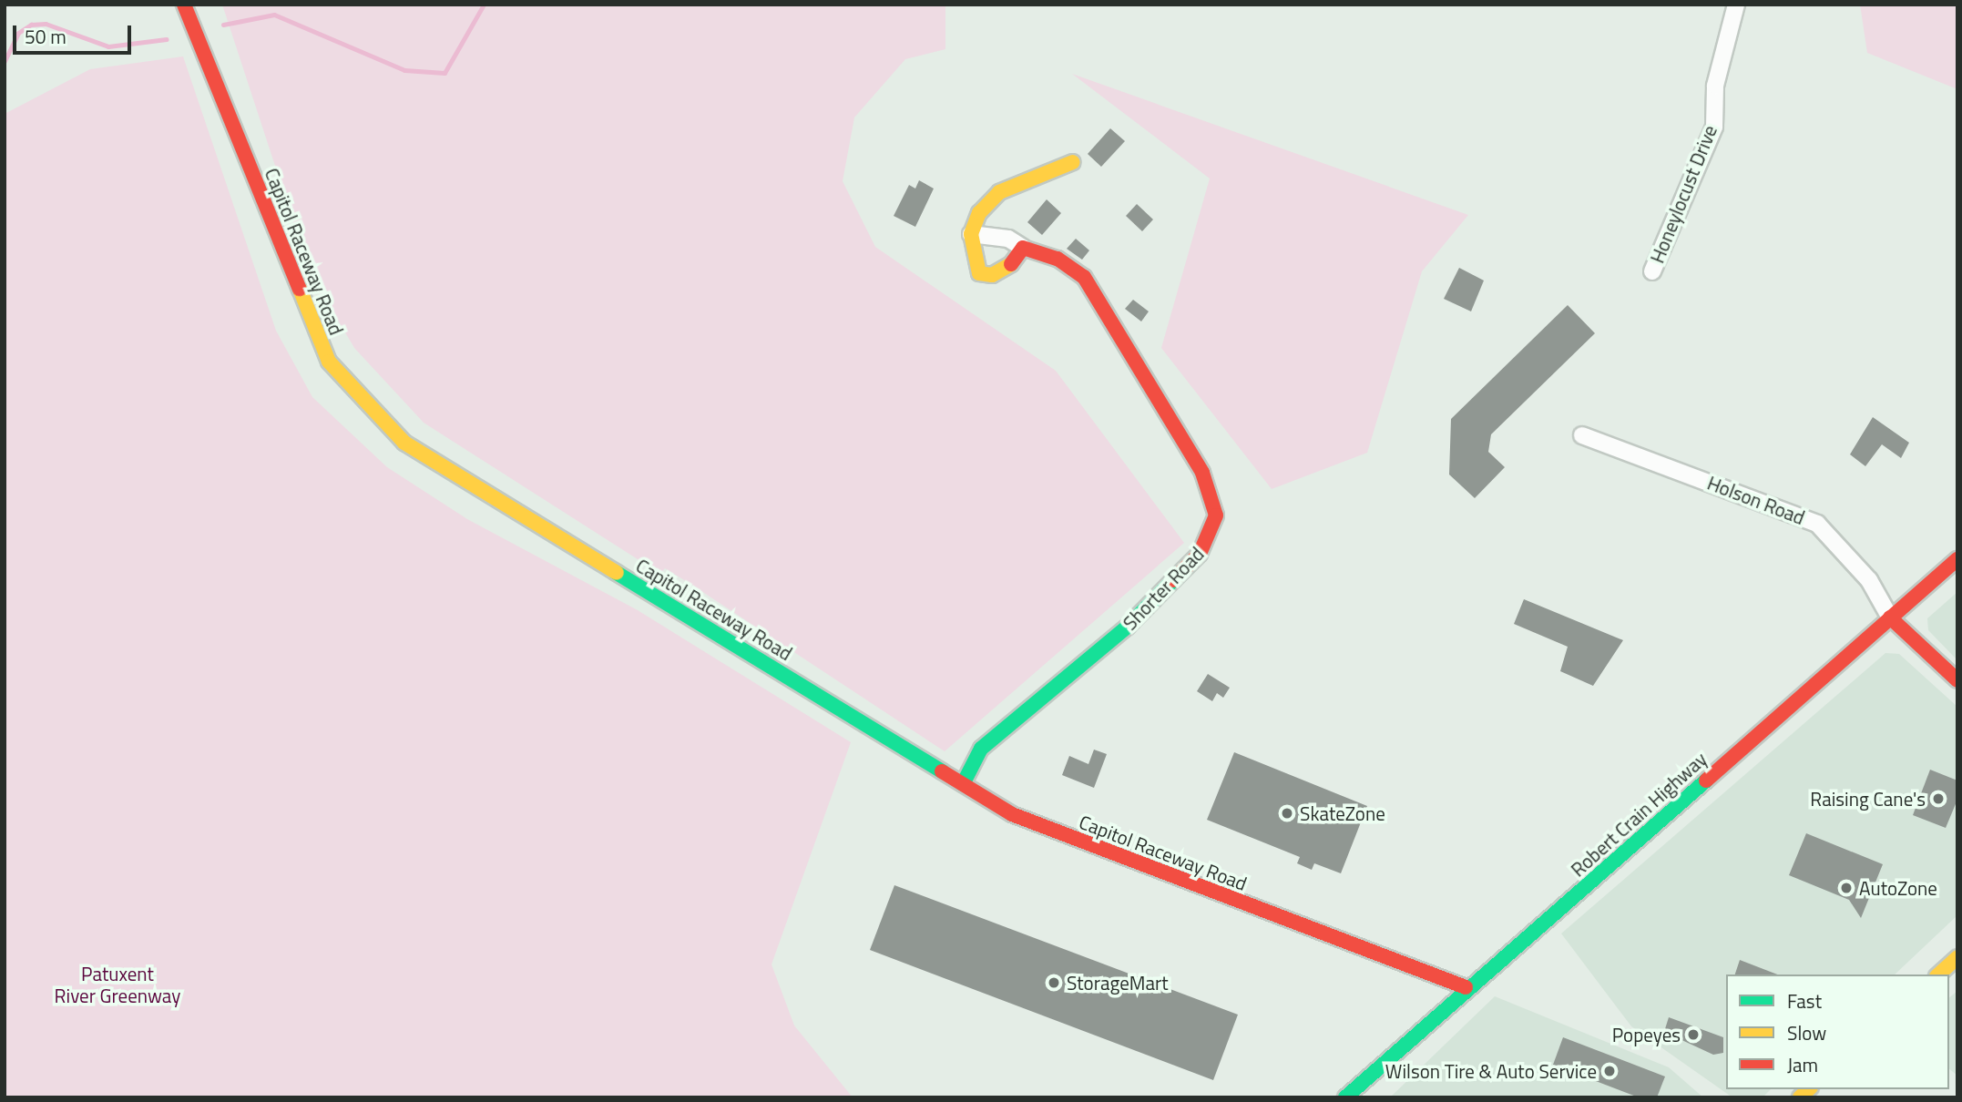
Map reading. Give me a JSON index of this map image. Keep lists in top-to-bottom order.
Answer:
{
  "streets": {
    "main road": ["Capitol Raceway Road", "Shorter Road", "Robert Crain Highway"],
    "street": ["Honeylocust Drive", "Holson Road"]
  },
  "crossings": [
    ["Capitol Raceway Road", "Shorter Road"],
    ["Capitol Raceway Road", "Robert Crain Highway"],
    ["Holson Road", "Robert Crain Highway"]
  ],
  "parks": ["Patuxent River Greenway"],
  "places": [
    "Raising Cane's",
    "SkateZone",
    "AutoZone",
    "StorageMart",
    "Popeyes",
    "Wilson Tire & Auto Service"
  ],
  "legend": ["Fast", "Slow", "Jam"],
  "scale_bar": "50 m"
}
